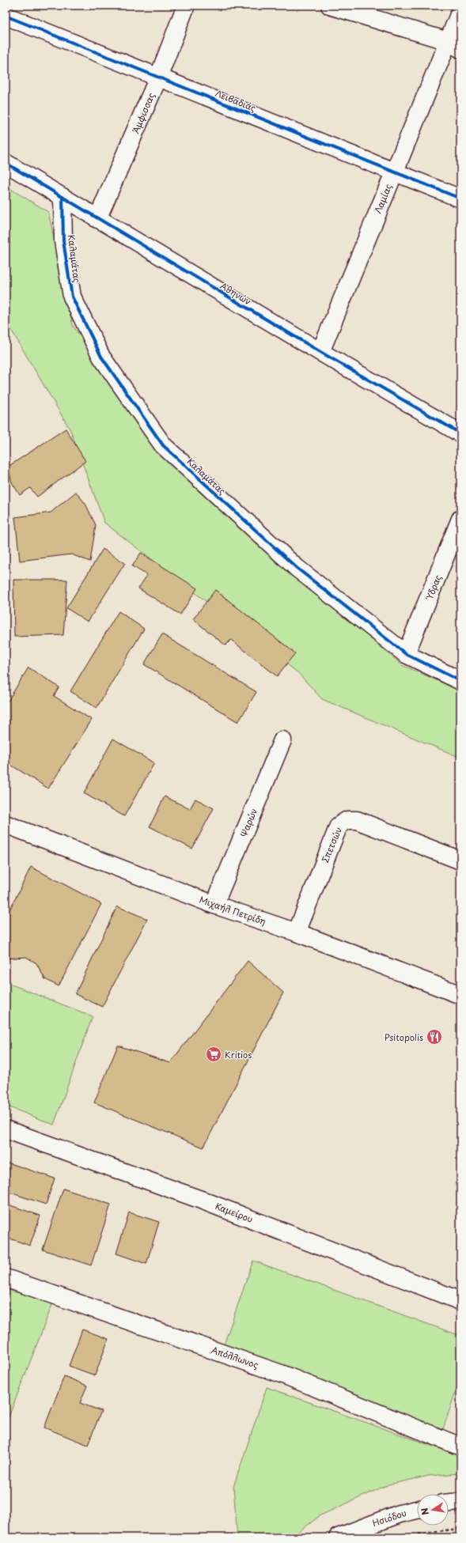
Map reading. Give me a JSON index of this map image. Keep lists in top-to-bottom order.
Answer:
{
  "streets": {
    "street": [
      "Λειβαδιάς",
      "Άμφισσας",
      "Λαμίας",
      "Καλαμάτας",
      "Αθηνών",
      "Ύδρας",
      "Ψαρών",
      "Σπετσών",
      "Μιχαήλ Πετρίδη",
      "Καμείρου",
      "Απόλλωνος",
      "Ησιόδου"
    ]
  },
  "crossings": [
    ["Λειβαδιάς", "Άμφισσας"],
    ["Λειβαδιάς", "Λαμίας"],
    ["Άμφισσας", "Αθηνών"],
    ["Λαμίας", "Αθηνών"],
    ["Καλαμάτας", "Αθηνών"],
    ["Καλαμάτας", "Ύδρας"],
    ["Ψαρών", "Μιχαήλ Πετρίδη"],
    ["Σπετσών", "Μιχαήλ Πετρίδη"]
  ],
  "places": {
    "restaurant": ["Psitopolis"],
    "supermarket": ["Kritios"]
  },
  "north": "left"
}
